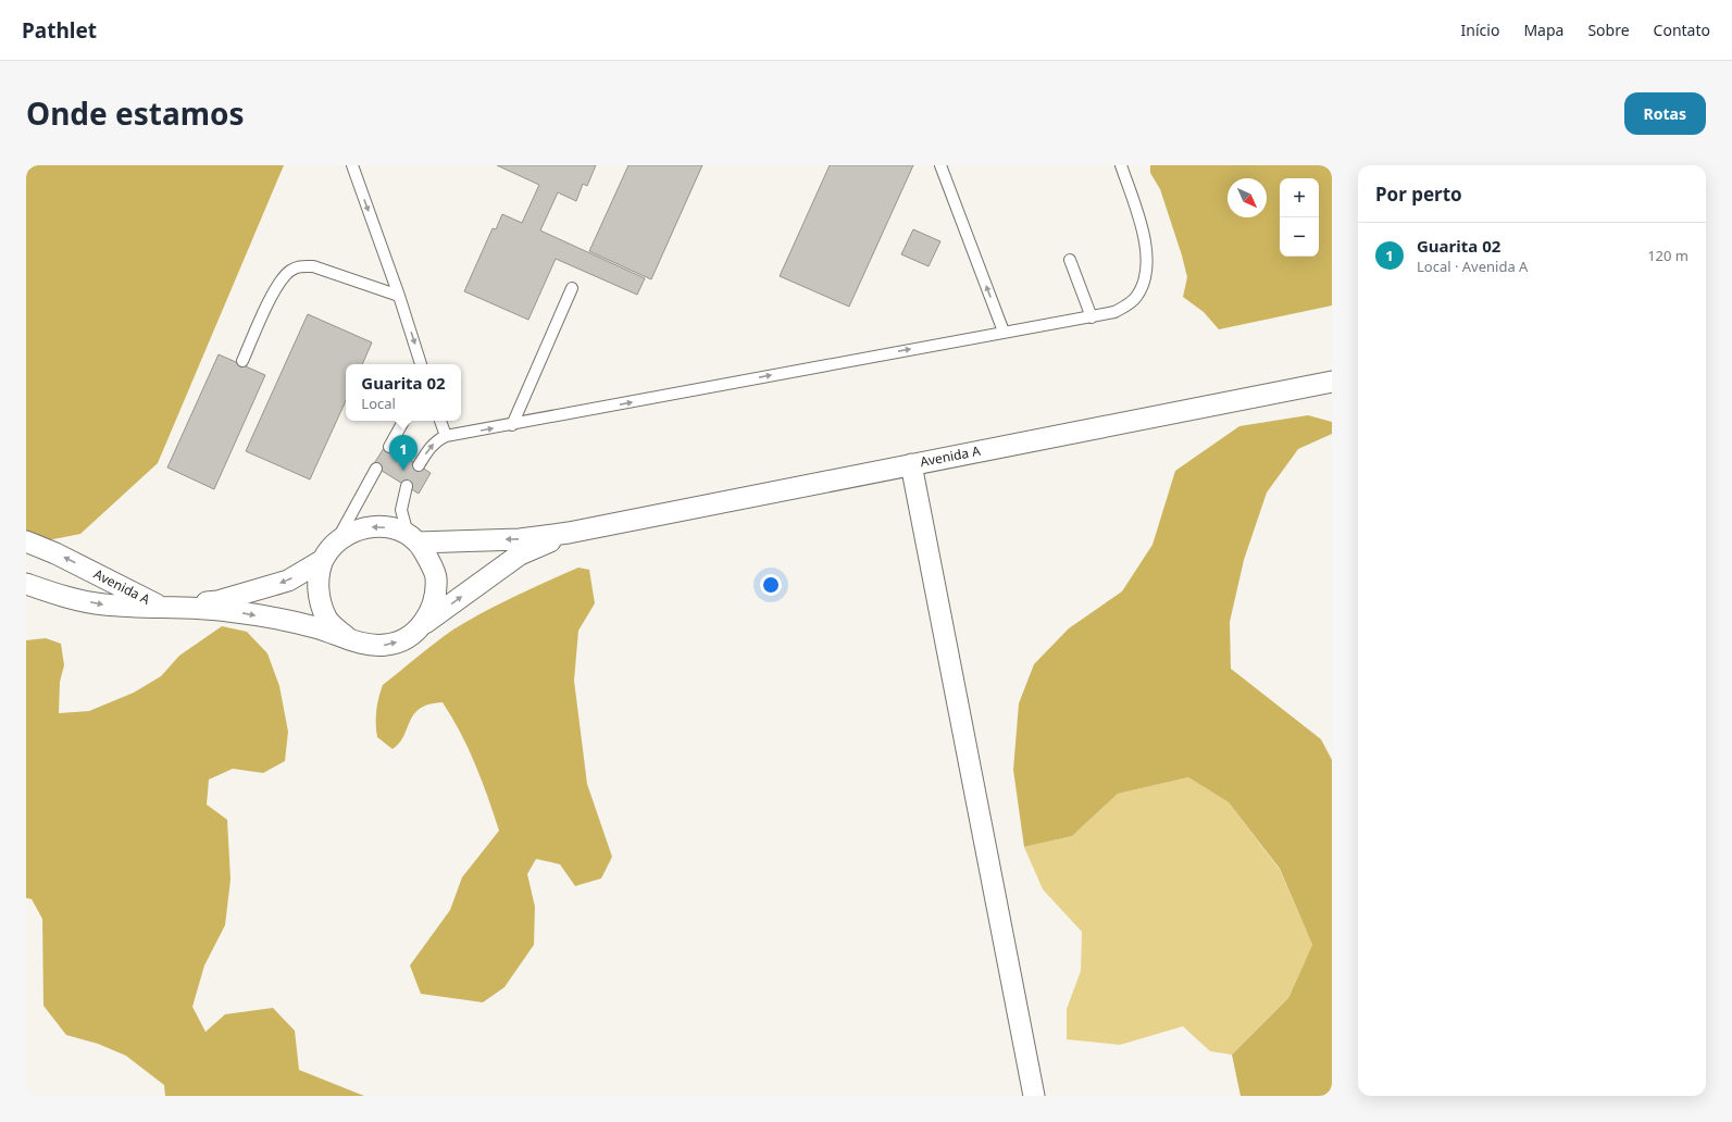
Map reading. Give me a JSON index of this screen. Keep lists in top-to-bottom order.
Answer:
{
  "streets": {
    "street": ["Avenida A"]
  },
  "north": "bottom right",
  "page": {
    "header": "Pathlet",
    "nav": [
      "Início",
      "Mapa",
      "Sobre",
      "Contato"
    ],
    "title": "Onde estamos",
    "buttons": "Rotas",
    "heading": "Por perto",
    "map_buttons": ["+", "−"],
    "list": [
      {
        "mark": "1",
        "name": "Guarita 02",
        "note": "Local · Avenida A",
        "value": "120 m"
      }
    ],
    "popup": ["Guarita 02", "Local"],
    "pins": "1"
  }
}
